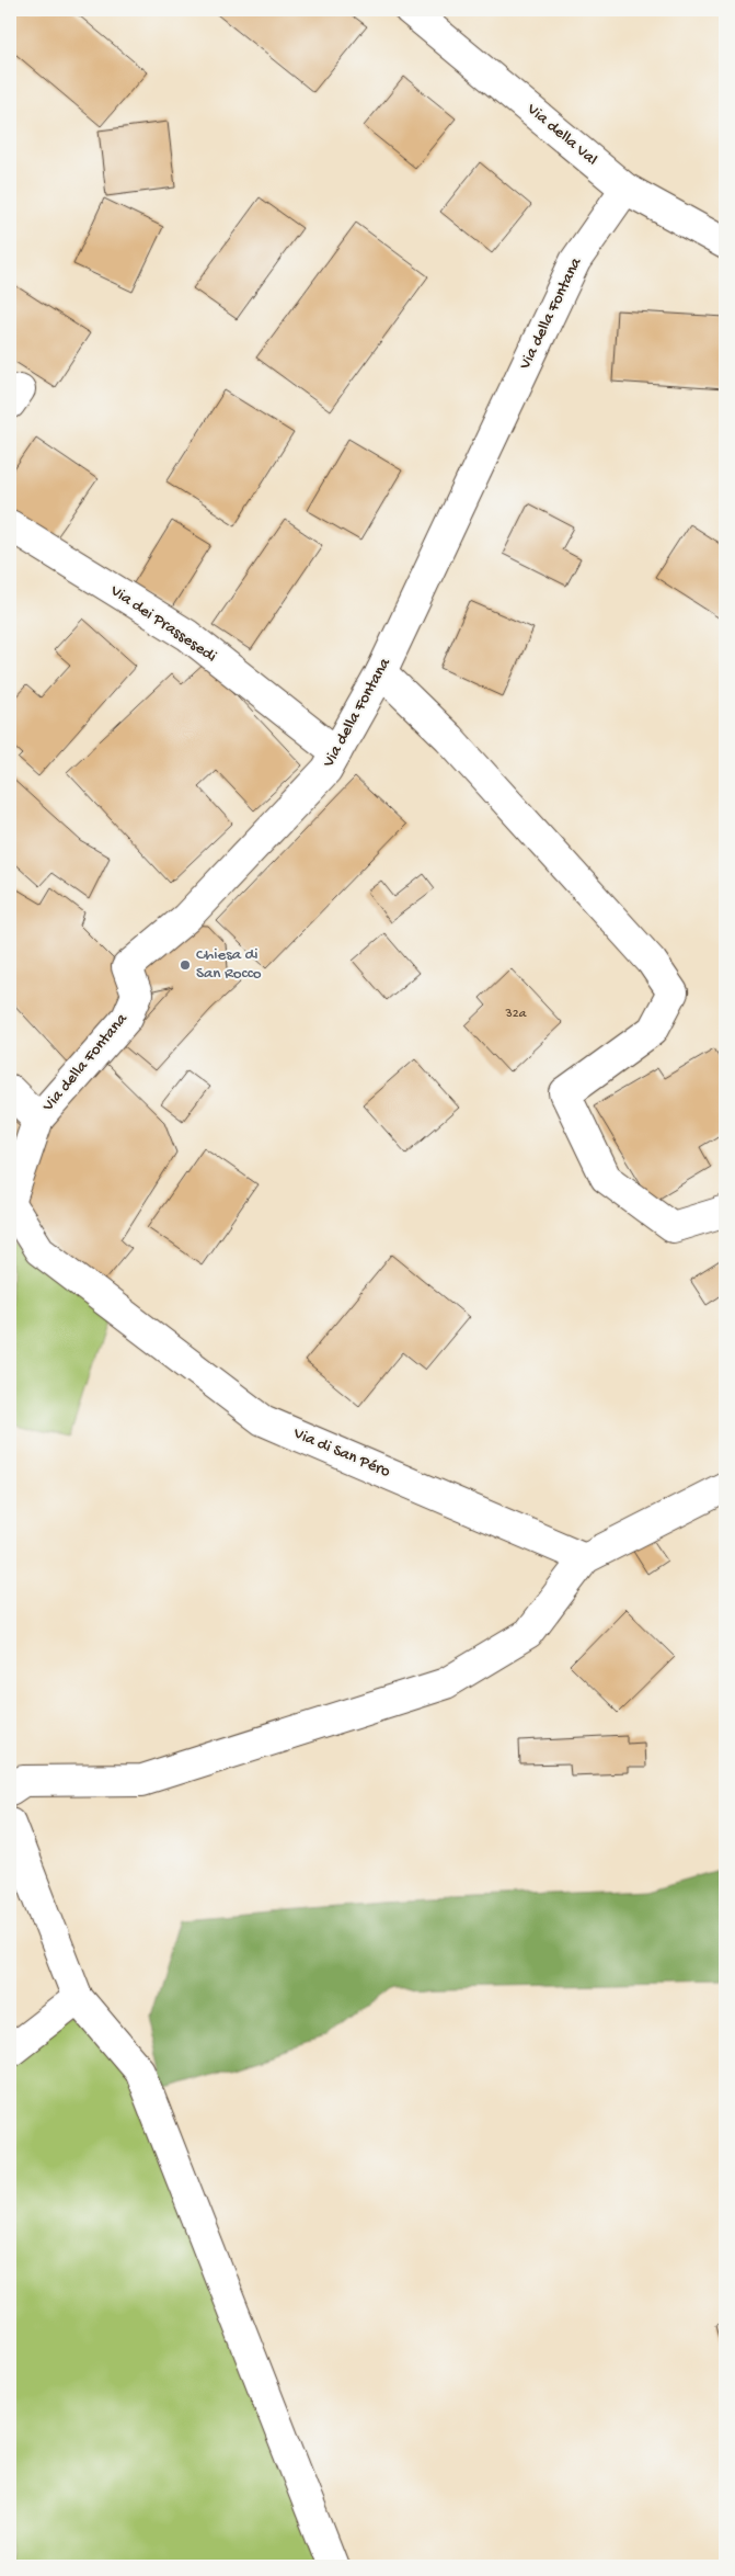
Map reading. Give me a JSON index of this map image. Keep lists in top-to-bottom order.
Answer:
{
  "streets": {
    "street": [
      "Via della Val",
      "Via della Fontana",
      "Via dei Prassesedi",
      "Via di San Péro"
    ]
  },
  "crossings": [
    ["Via della Val", "Via della Fontana"],
    ["Via della Fontana", "Via dei Prassesedi"],
    ["Via della Fontana", "Via di San Péro"]
  ],
  "places": ["Chiesa di San Rocco"],
  "house_numbers": ["32a"]
}
